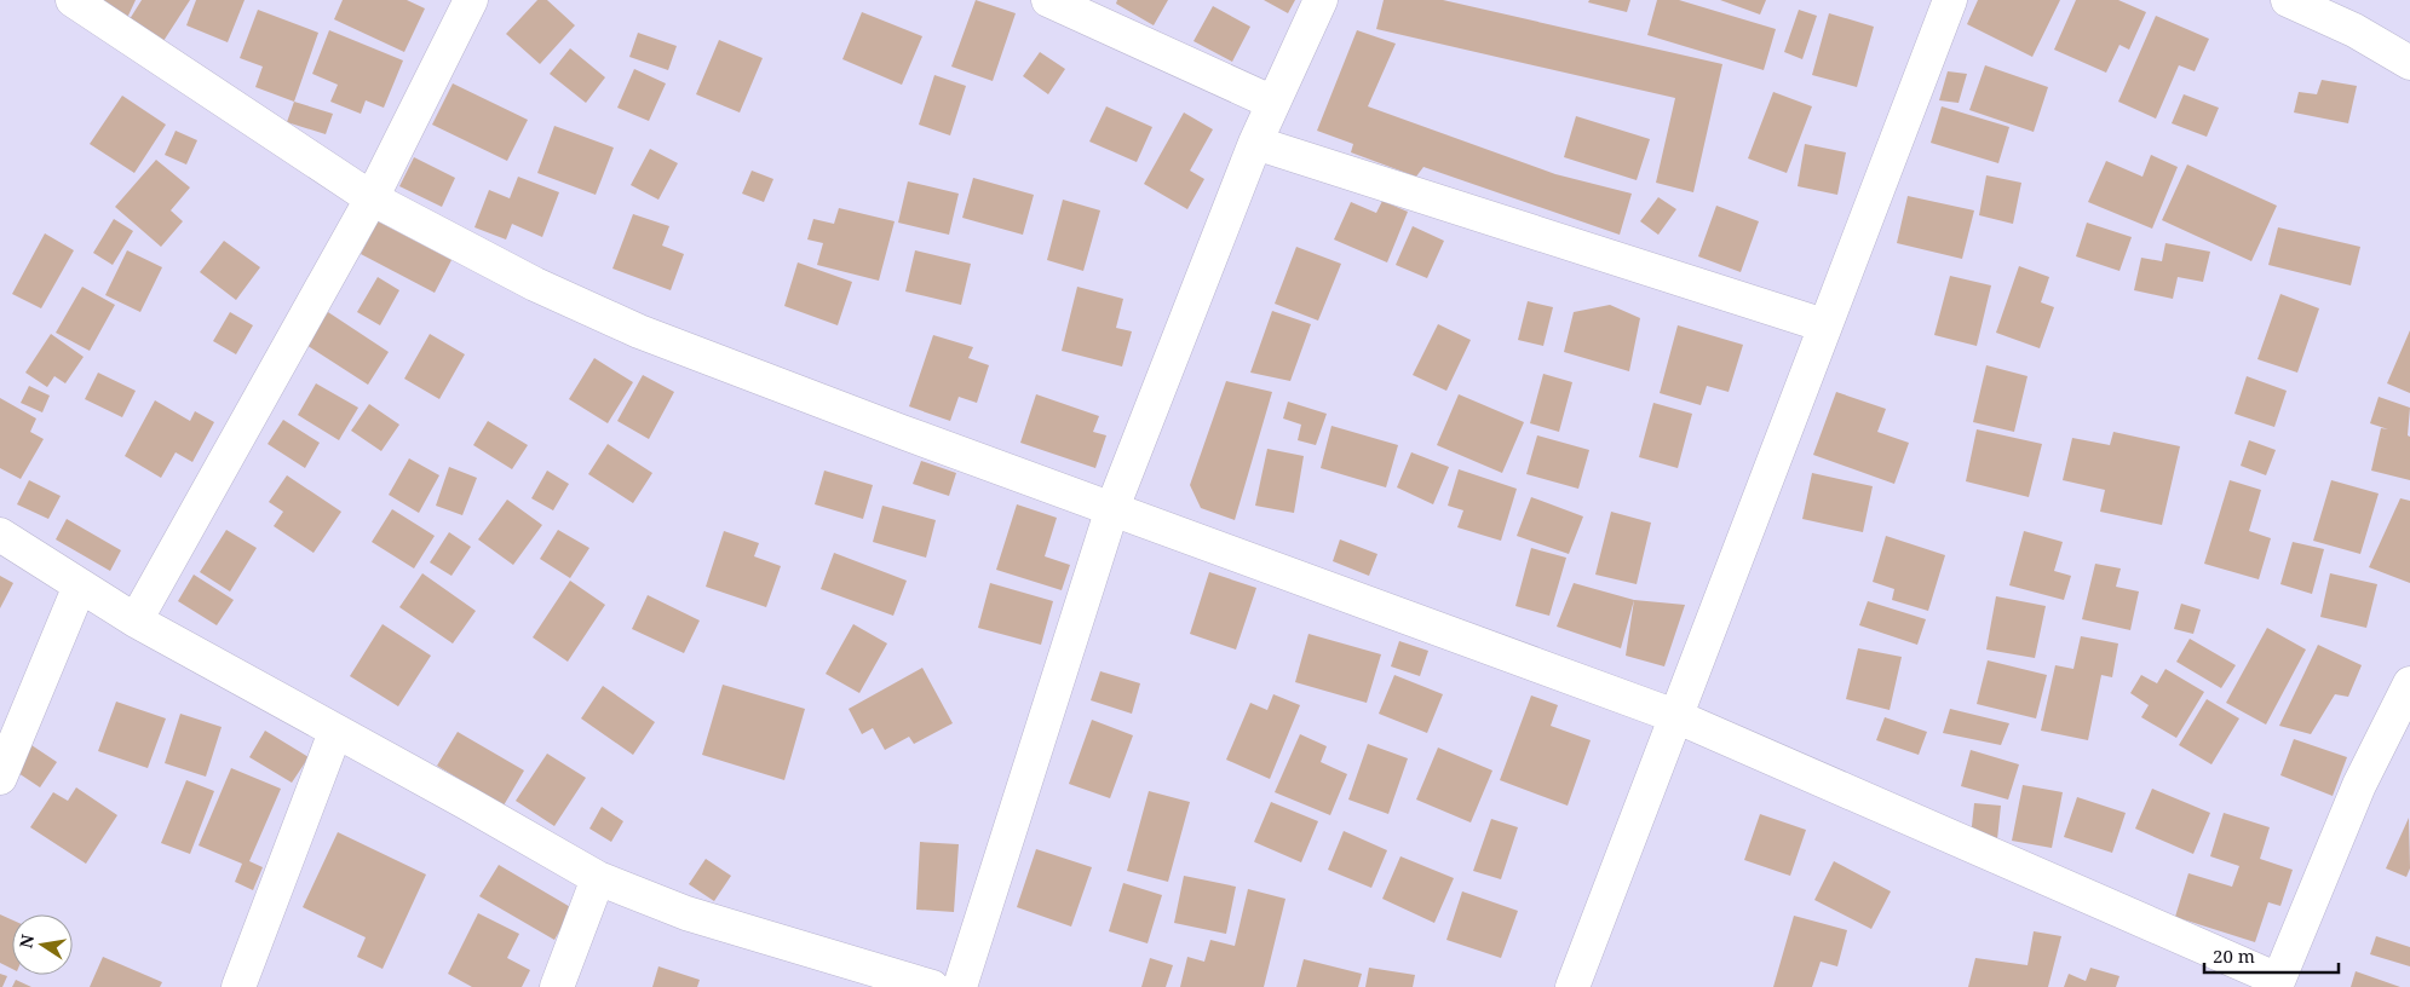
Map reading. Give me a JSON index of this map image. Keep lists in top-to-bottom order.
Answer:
{
  "scale_bar": "20 m",
  "north": "left"
}
